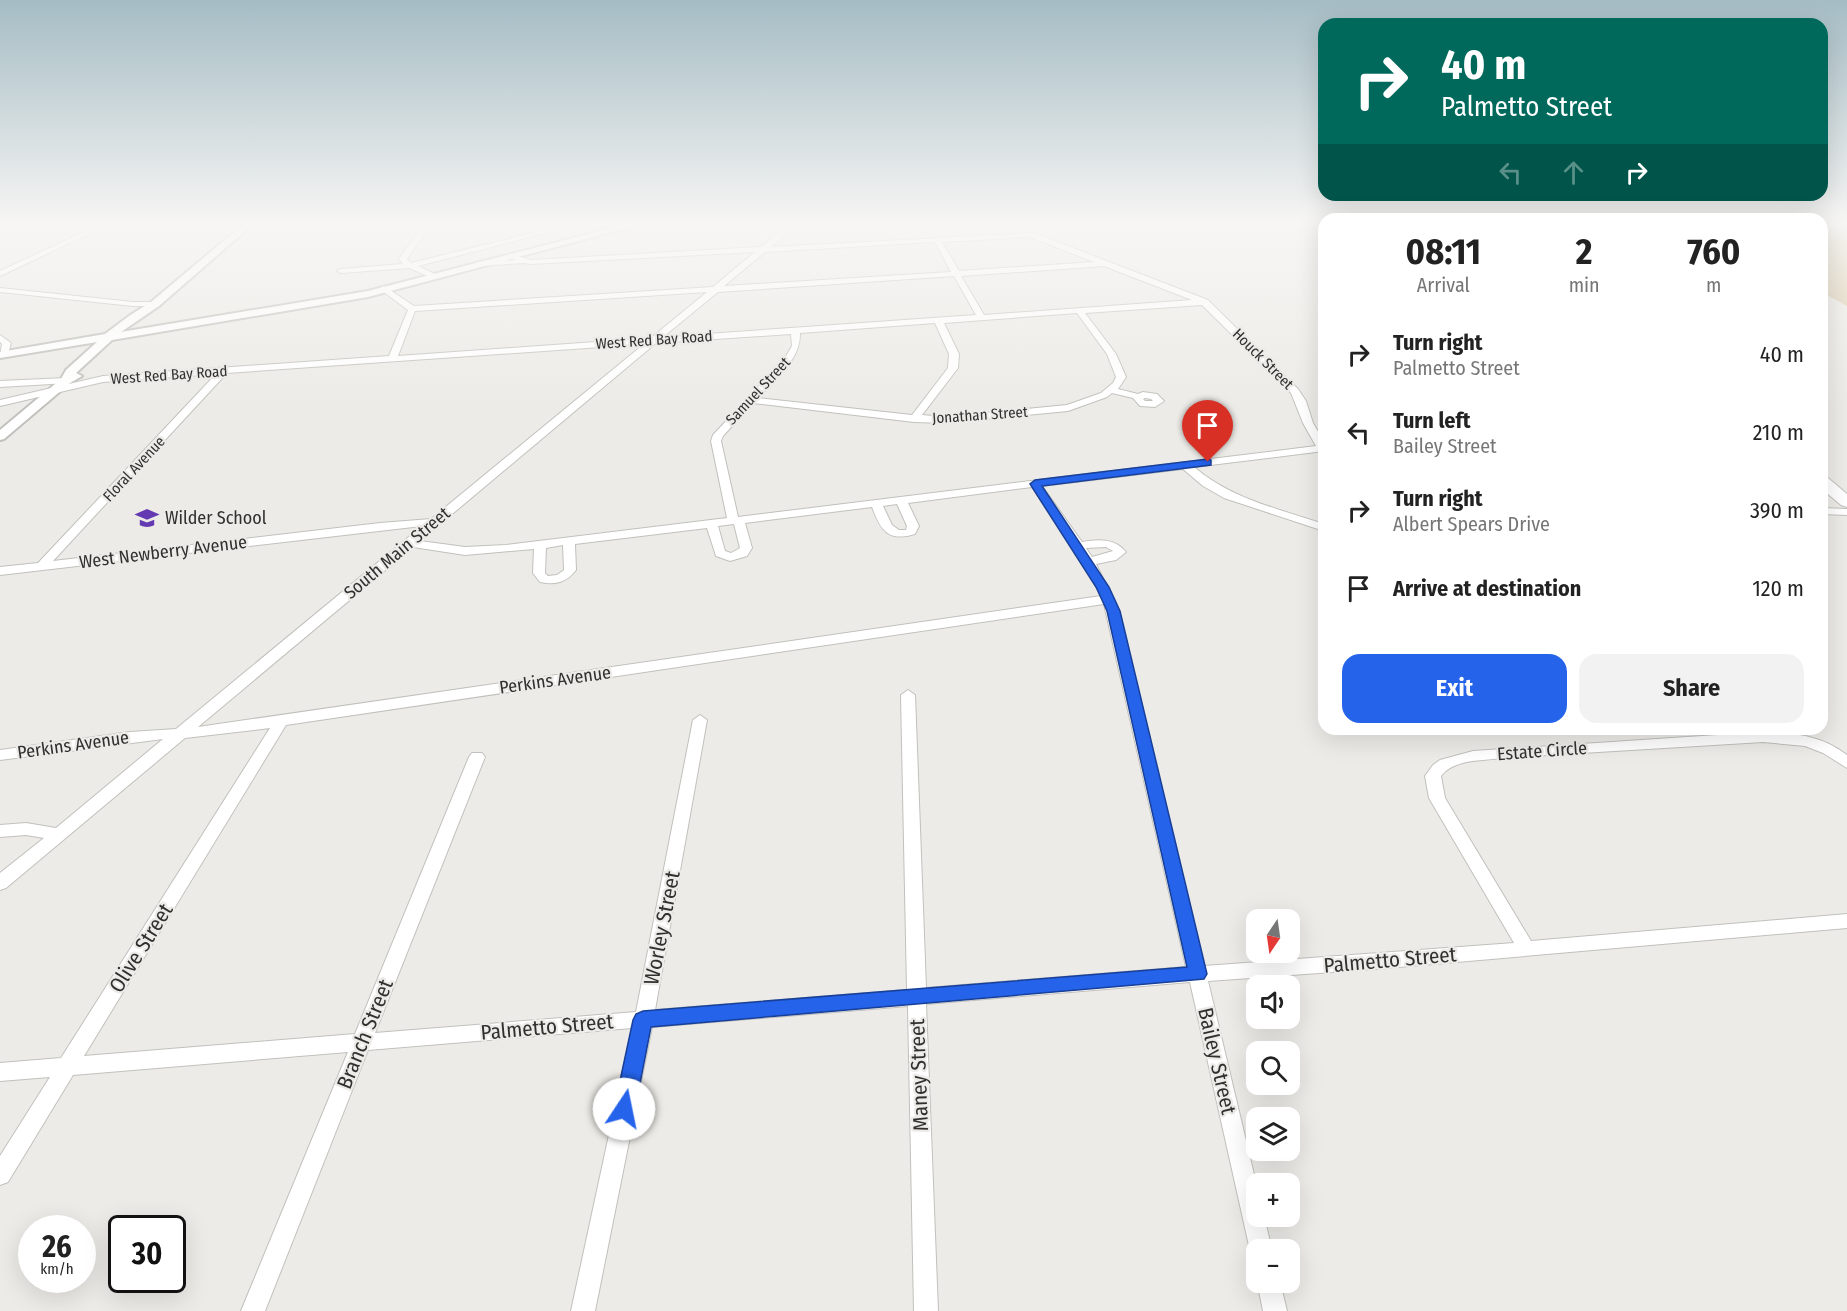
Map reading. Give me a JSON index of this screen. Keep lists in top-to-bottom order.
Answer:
{
  "streets": {
    "street": [
      "West Red Bay Road",
      "Houck Street",
      "Samuel Street",
      "Jonathan Street",
      "Floral Avenue",
      "West Newberry Avenue",
      "South Main Street",
      "Perkins Avenue",
      "Estate Circle",
      "Worley Street",
      "Olive Street",
      "Palmetto Street",
      "Branch Street",
      "Bailey Street",
      "Maney Street"
    ]
  },
  "crossings": [
    ["West Red Bay Road", "Houck Street"],
    ["West Red Bay Road", "Samuel Street"],
    ["West Red Bay Road", "Floral Avenue"],
    ["West Red Bay Road", "South Main Street"],
    ["Samuel Street", "Jonathan Street"],
    ["Floral Avenue", "West Newberry Avenue"],
    ["West Newberry Avenue", "South Main Street"],
    ["South Main Street", "Perkins Avenue"],
    ["Perkins Avenue", "Olive Street"],
    ["Perkins Avenue", "Bailey Street"],
    ["Estate Circle", "Palmetto Street"],
    ["Worley Street", "Palmetto Street"],
    ["Olive Street", "Palmetto Street"],
    ["Palmetto Street", "Branch Street"],
    ["Palmetto Street", "Bailey Street"],
    ["Palmetto Street", "Maney Street"]
  ],
  "places": {
    "school or university": ["Wilder School"]
  },
  "north": "bottom",
  "page": {
    "turn": ["40 m", "Palmetto Street"],
    "eta": [
      "08:11",
      "Arrival",
      "2",
      "min",
      "760",
      "m"
    ],
    "list": [
      {
        "name": "Turn right",
        "note": "Palmetto Street",
        "value": "40 m"
      },
      {
        "name": "Turn left",
        "note": "Bailey Street",
        "value": "210 m"
      },
      {
        "name": "Turn right",
        "note": "Albert Spears Drive",
        "value": "390 m"
      },
      {
        "name": "Arrive at destination",
        "value": "120 m"
      }
    ],
    "buttons": ["Exit", "Share"],
    "map_buttons": ["+", "−"],
    "speed": "26 km/h",
    "limit": "30"
  }
}
